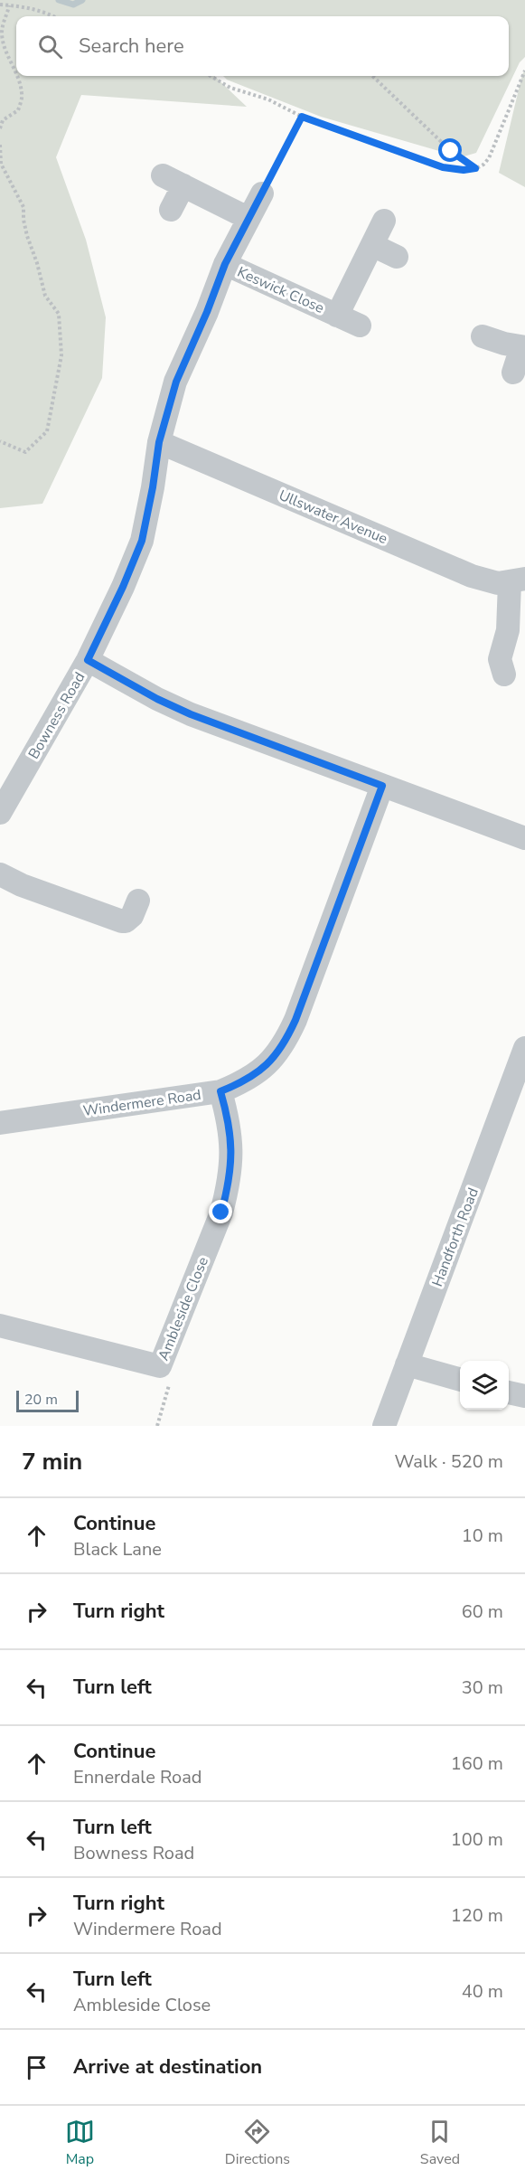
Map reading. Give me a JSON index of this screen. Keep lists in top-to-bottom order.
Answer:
{
  "streets": {
    "street": [
      "Keswick Close",
      "Ullswater Avenue",
      "Bowness Road",
      "Windermere Road",
      "Handforth Road",
      "Ambleside Close"
    ]
  },
  "crossings": [
    ["Bowness Road", "Windermere Road"],
    ["Windermere Road", "Ambleside Close"]
  ],
  "scale_bar": "20 m",
  "page": {
    "search": "Search here",
    "scale": "20 m",
    "heading": ["7 min", "Walk · 520 m"],
    "list": [
      ["Continue", "Black Lane", "10 m"],
      ["Turn right", "60 m"],
      ["Turn left", "30 m"],
      ["Continue", "Ennerdale Road", "160 m"],
      ["Turn left", "Bowness Road", "100 m"],
      ["Turn right", "Windermere Road", "120 m"],
      ["Turn left", "Ambleside Close", "40 m"],
      "Arrive at destination"
    ],
    "nav": ["Map", "Directions", "Saved"]
  }
}
